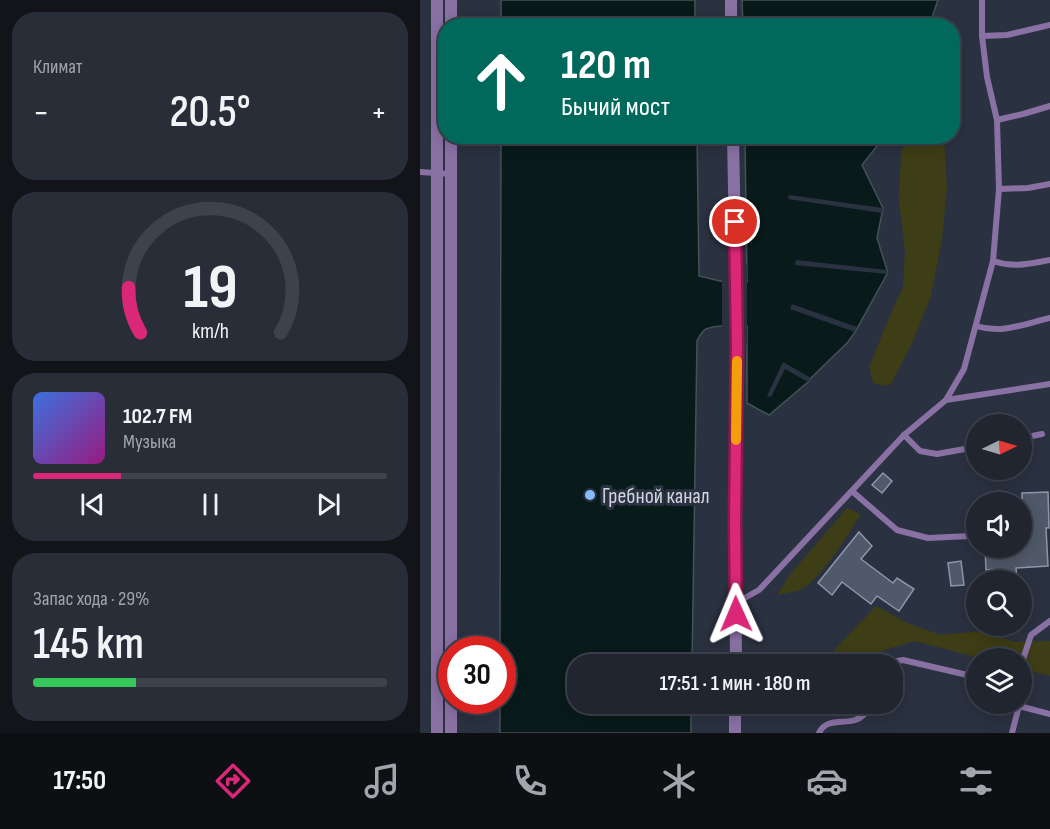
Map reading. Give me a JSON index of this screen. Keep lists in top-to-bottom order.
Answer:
{
  "places": ["Гребной канал"],
  "north": "right",
  "page": {
    "tile": [
      "Климат",
      ["Запас хода · 29%", "145 km"]
    ],
    "turn": ["120 m", "Бычий мост"],
    "heat": ["−", "20.5°", "+"],
    "song": ["102.7 FM", "Музыка"],
    "limit": "30",
    "trip": "17:51 · 1 мин · 180 m",
    "tabs": "17:50",
    "gauge": ["19", "km/h"]
  }
}
